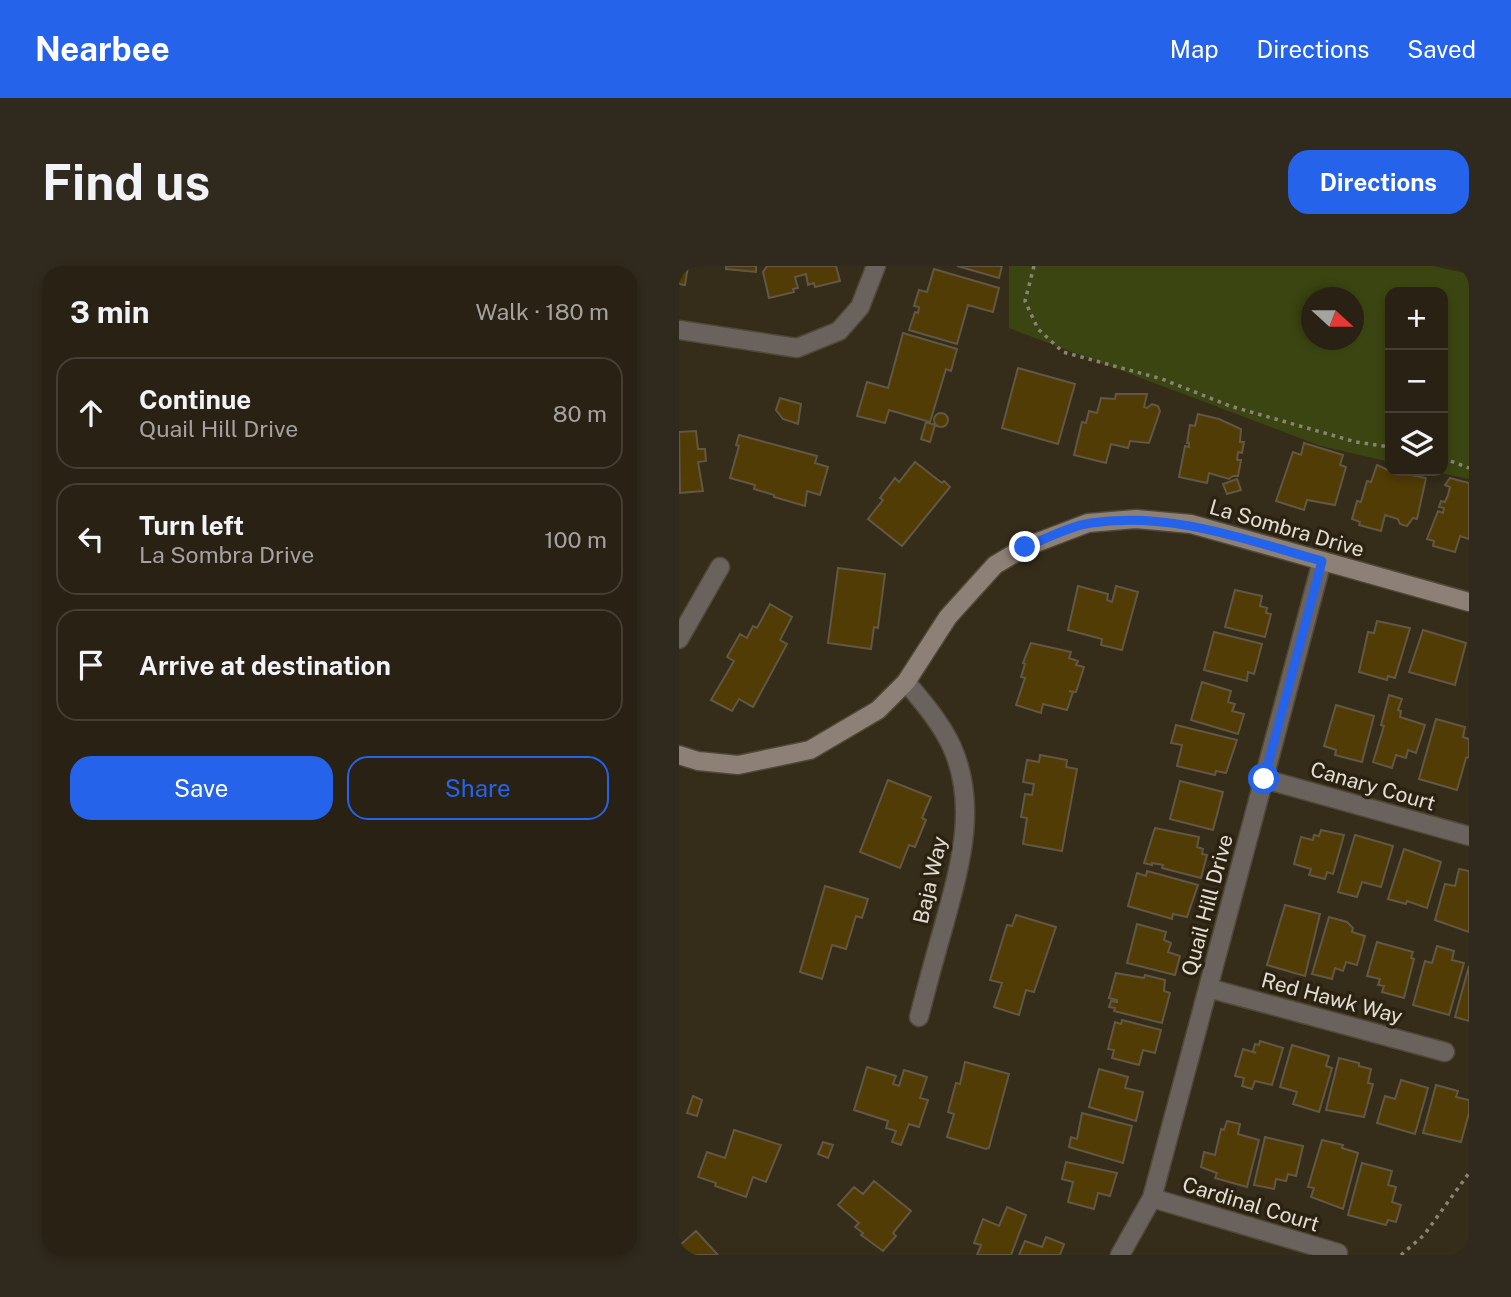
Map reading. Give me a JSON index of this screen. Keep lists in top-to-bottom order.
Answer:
{
  "streets": {
    "street": [
      "La Sombra Drive",
      "Canary Court",
      "Baja Way",
      "Quail Hill Drive",
      "Red Hawk Way",
      "Cardinal Court"
    ]
  },
  "crossings": [
    ["La Sombra Drive", "Baja Way"],
    ["La Sombra Drive", "Quail Hill Drive"],
    ["Canary Court", "Quail Hill Drive"],
    ["Quail Hill Drive", "Red Hawk Way"],
    ["Quail Hill Drive", "Cardinal Court"]
  ],
  "north": "right",
  "page": {
    "header": "Nearbee",
    "nav": ["Map", "Directions", "Saved"],
    "buttons": [
      "Directions",
      ["Save", "Share"]
    ],
    "title": "Find us",
    "heading": ["3 min", "Walk · 180 m"],
    "map_buttons": ["+", "−"],
    "list": [
      ["Continue", "Quail Hill Drive", "80 m"],
      ["Turn left", "La Sombra Drive", "100 m"],
      "Arrive at destination"
    ]
  }
}
